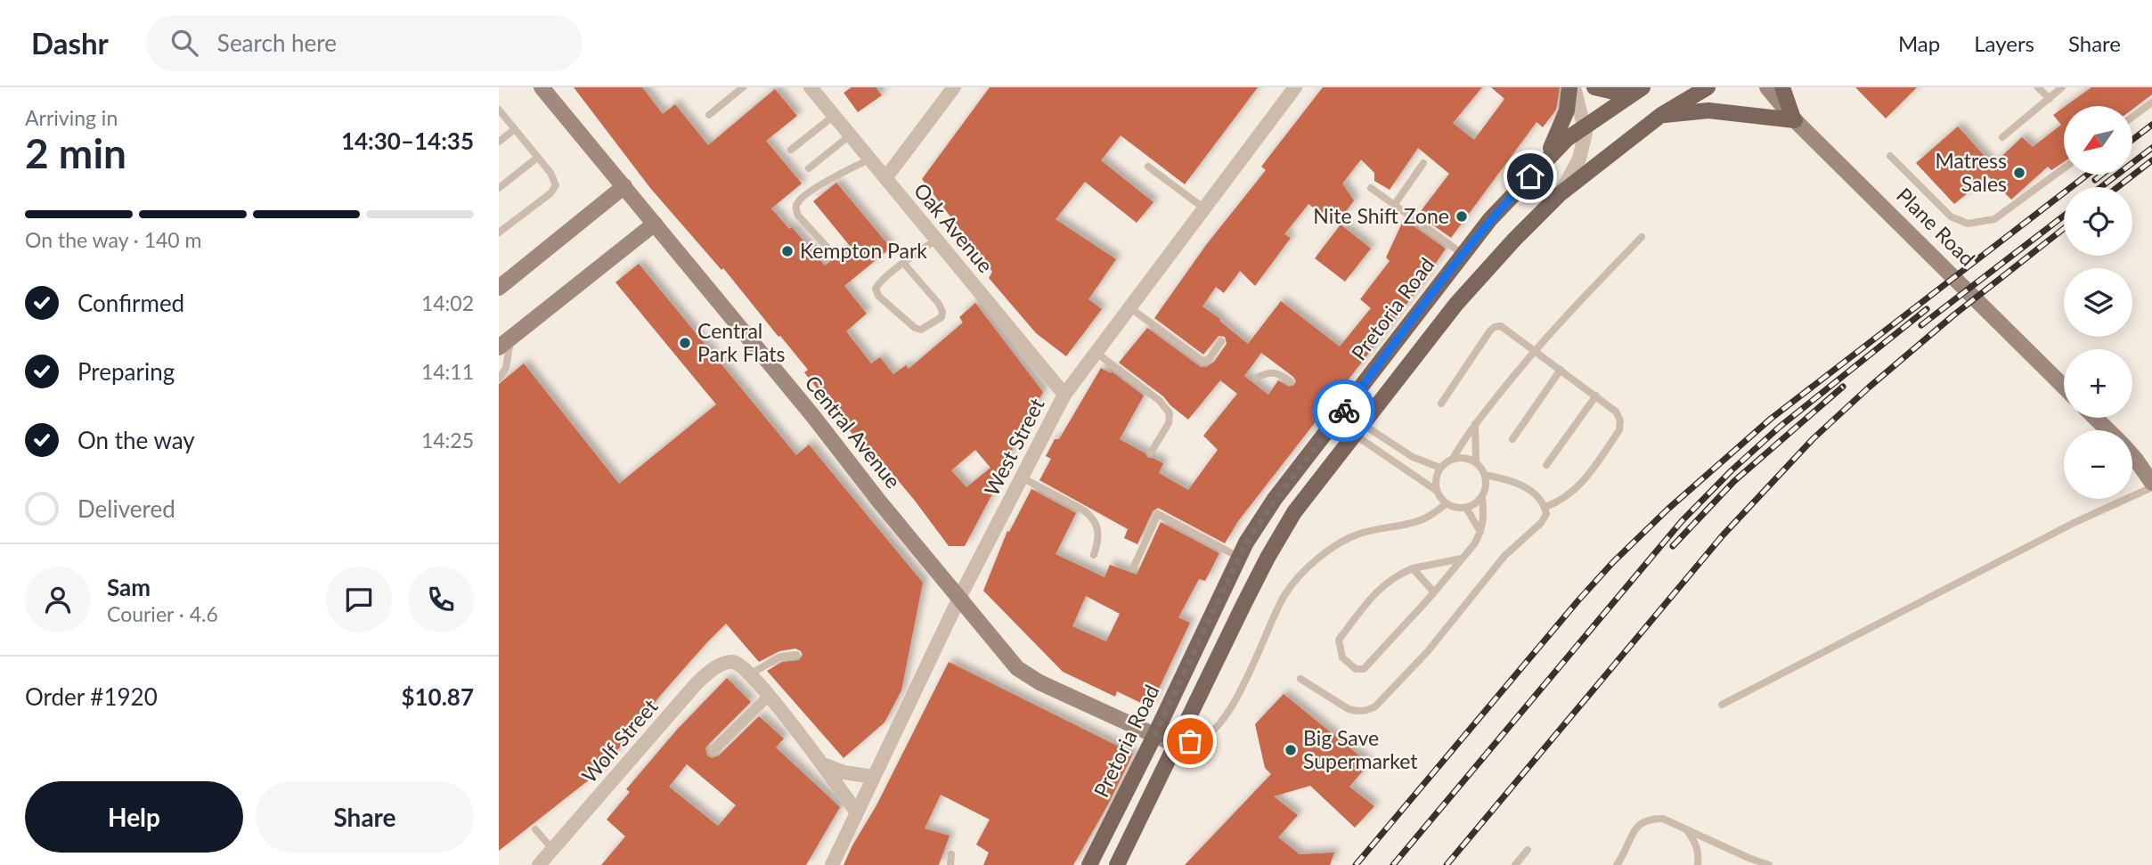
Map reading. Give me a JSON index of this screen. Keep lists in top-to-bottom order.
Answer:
{
  "streets": {
    "main road": ["Plane Road", "Pretoria Road", "Central Avenue"],
    "street": ["Oak Avenue", "West Street", "Wolf Street"]
  },
  "crossings": [
    ["Oak Avenue", "West Street"],
    ["Pretoria Road", "Central Avenue"],
    ["Central Avenue", "West Street"]
  ],
  "places": [
    "Matress Sales",
    "Nite Shift Zone",
    "Kempton Park",
    "Central Park Flats",
    "Big Save Supermarket"
  ],
  "north": "bottom left",
  "page": {
    "header": "Dashr",
    "search": "Search here",
    "nav": ["Map", "Layers", "Share"],
    "heading": ["2 min", "Arriving in", "14:30–14:35"],
    "panel": [
      "Sam",
      "Courier · 4.6",
      "Order #1920",
      "$10.87"
    ],
    "map_buttons": ["+", "−"],
    "bar": "On the way · 140 m",
    "list": [
      ["Confirmed", "14:02"],
      ["Preparing", "14:11"],
      ["On the way", "14:25"],
      "Delivered"
    ],
    "buttons": ["Help", "Share"]
  }
}
